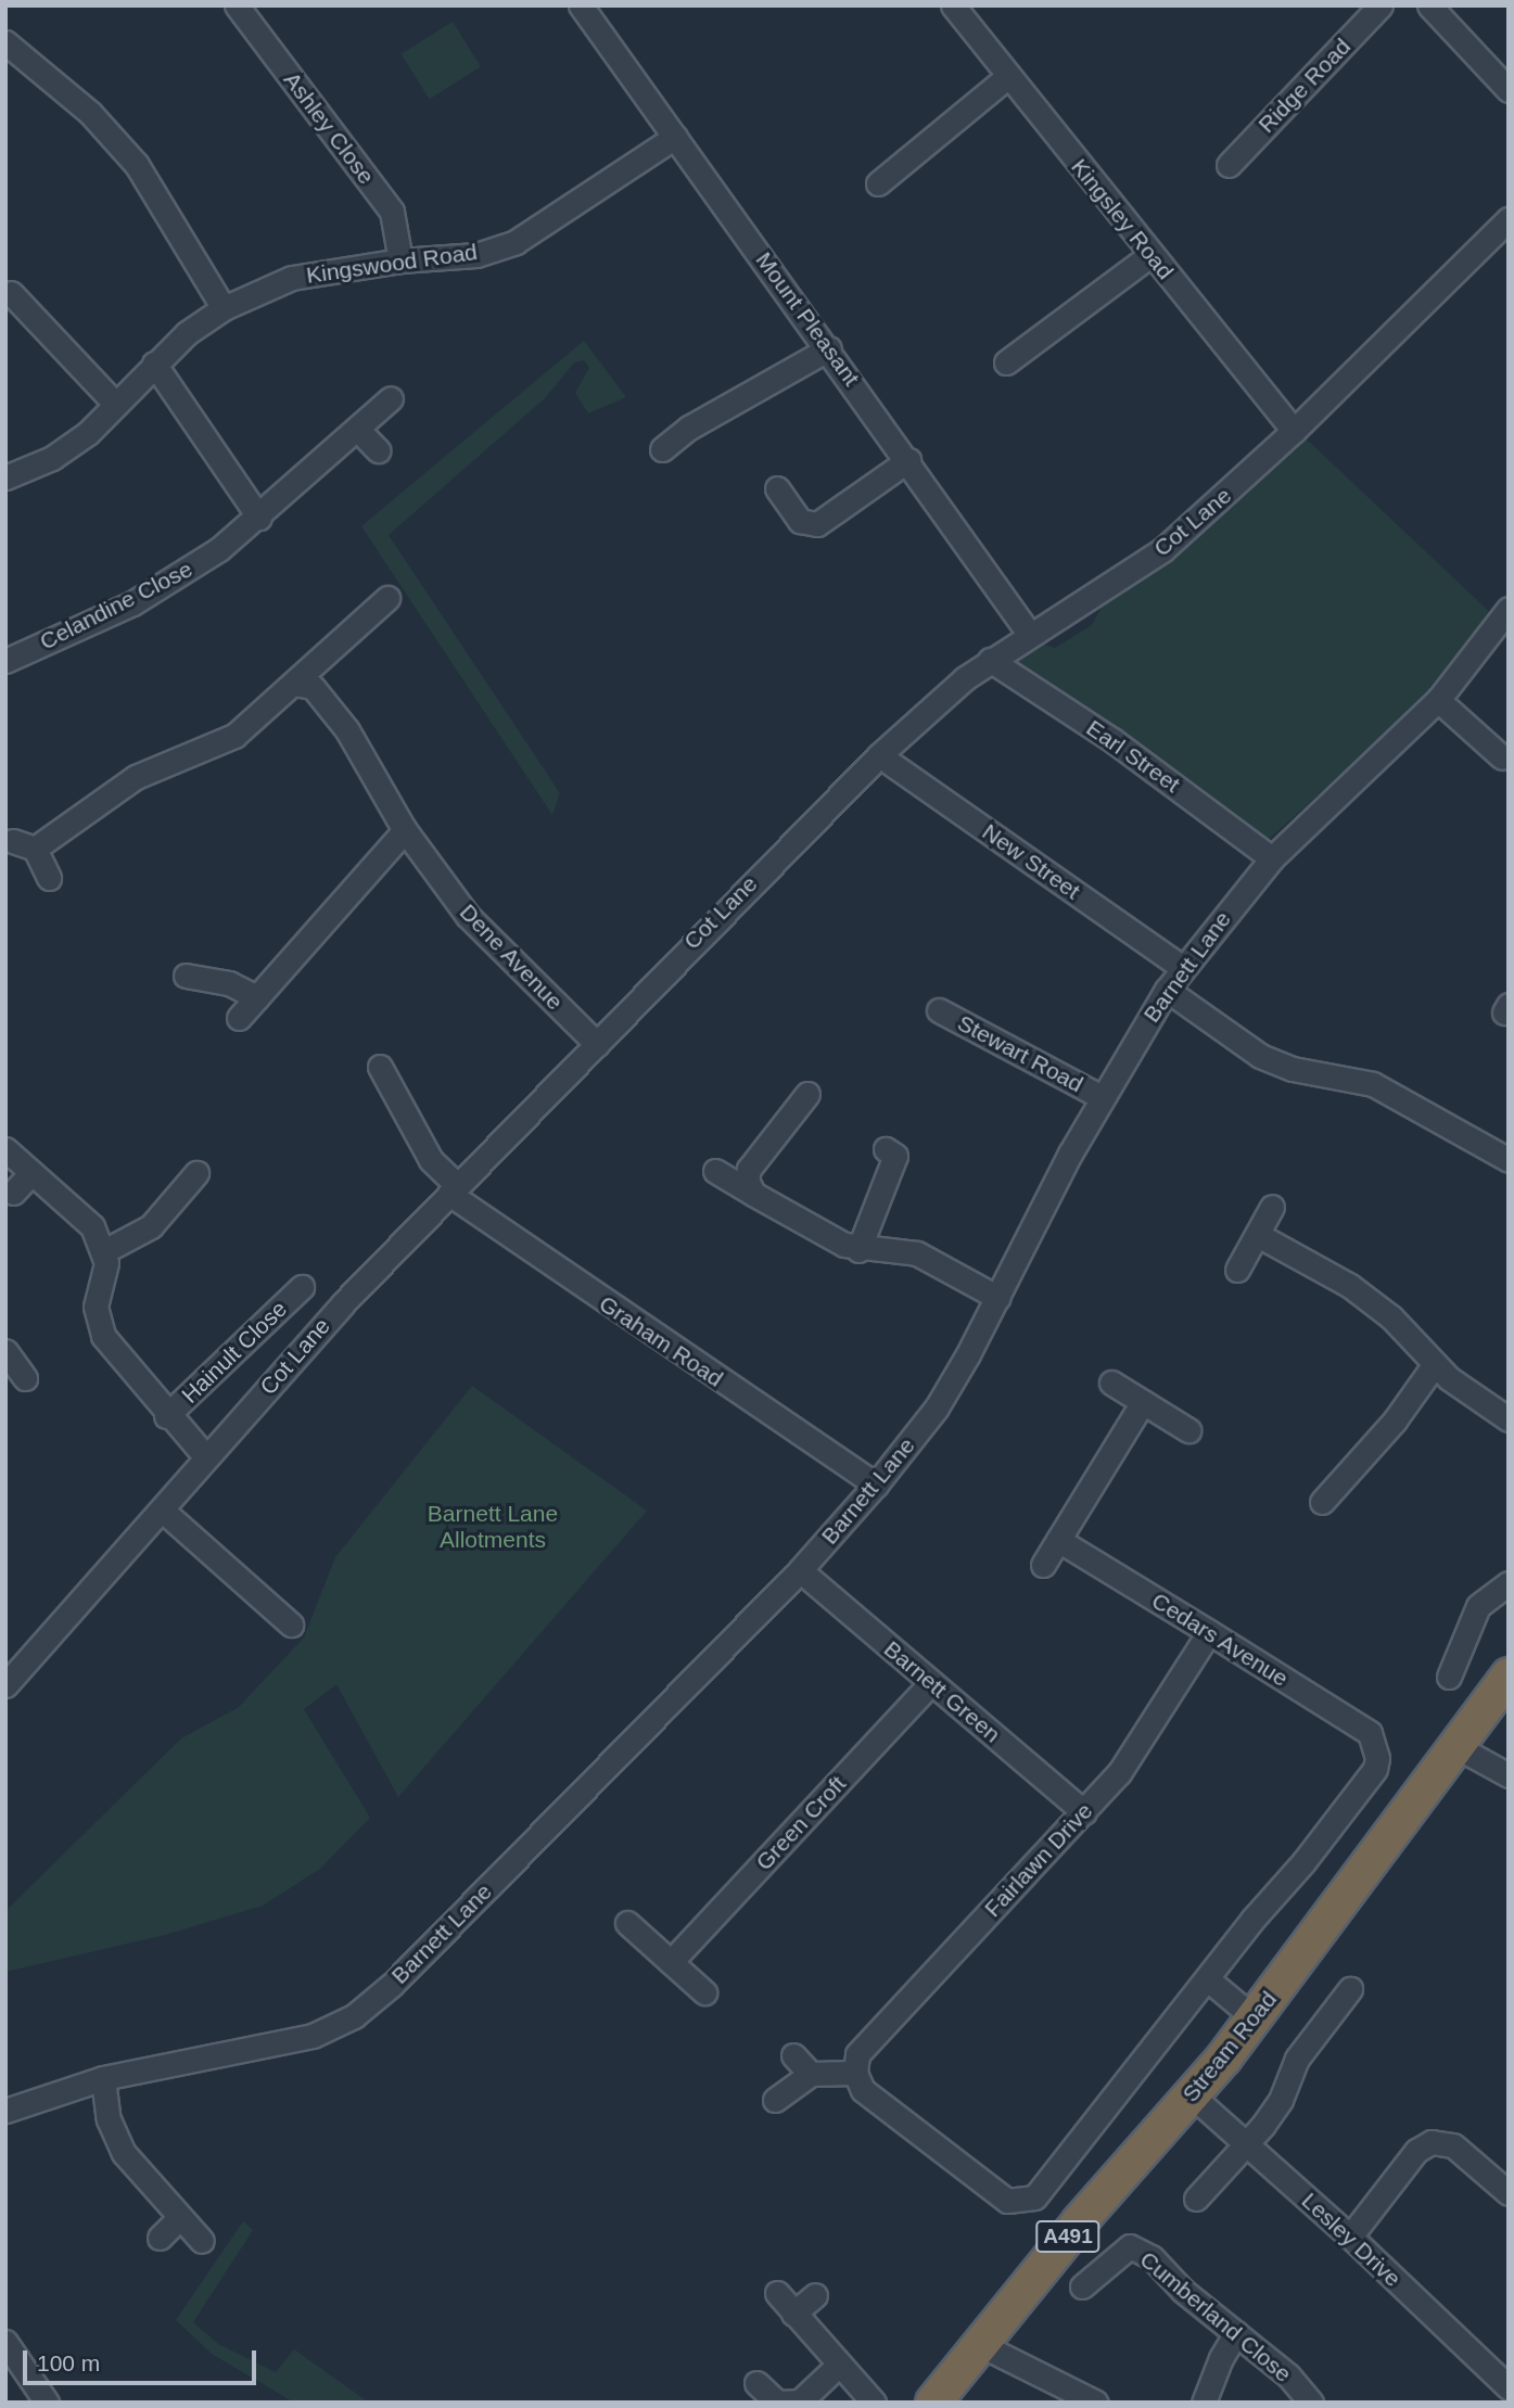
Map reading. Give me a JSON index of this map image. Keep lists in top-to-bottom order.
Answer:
{
  "streets": {
    "highway": ["Stream Road", "A491"],
    "street": [
      "Ridge Road",
      "Ashley Close",
      "Kingsley Road",
      "Kingswood Road",
      "Mount Pleasant",
      "Cot Lane",
      "Celandine Close",
      "Earl Street",
      "New Street",
      "Dene Avenue",
      "Barnett Lane",
      "Stewart Road",
      "Graham Road",
      "Hainult Close",
      "Cedars Avenue",
      "Barnett Green",
      "Green Croft",
      "Fairlawn Drive",
      "Lesley Drive",
      "Cumberland Close"
    ]
  },
  "crossings": [
    ["Ashley Close", "Kingswood Road"],
    ["Kingsley Road", "Cot Lane"],
    ["Kingswood Road", "Mount Pleasant"],
    ["Mount Pleasant", "Cot Lane"],
    ["Cot Lane", "Earl Street"],
    ["Cot Lane", "New Street"],
    ["Cot Lane", "Dene Avenue"],
    ["Cot Lane", "Graham Road"],
    ["Earl Street", "Barnett Lane"],
    ["New Street", "Barnett Lane"],
    ["Barnett Lane", "Stewart Road"],
    ["Barnett Lane", "Graham Road"],
    ["Barnett Lane", "Barnett Green"],
    ["Cedars Avenue", "Fairlawn Drive"],
    ["Barnett Green", "Green Croft"],
    ["Barnett Green", "Fairlawn Drive"],
    ["Stream Road", "Lesley Drive"]
  ],
  "parks": ["Barnett Lane Allotments"],
  "scale_bar": "100 m"
}
